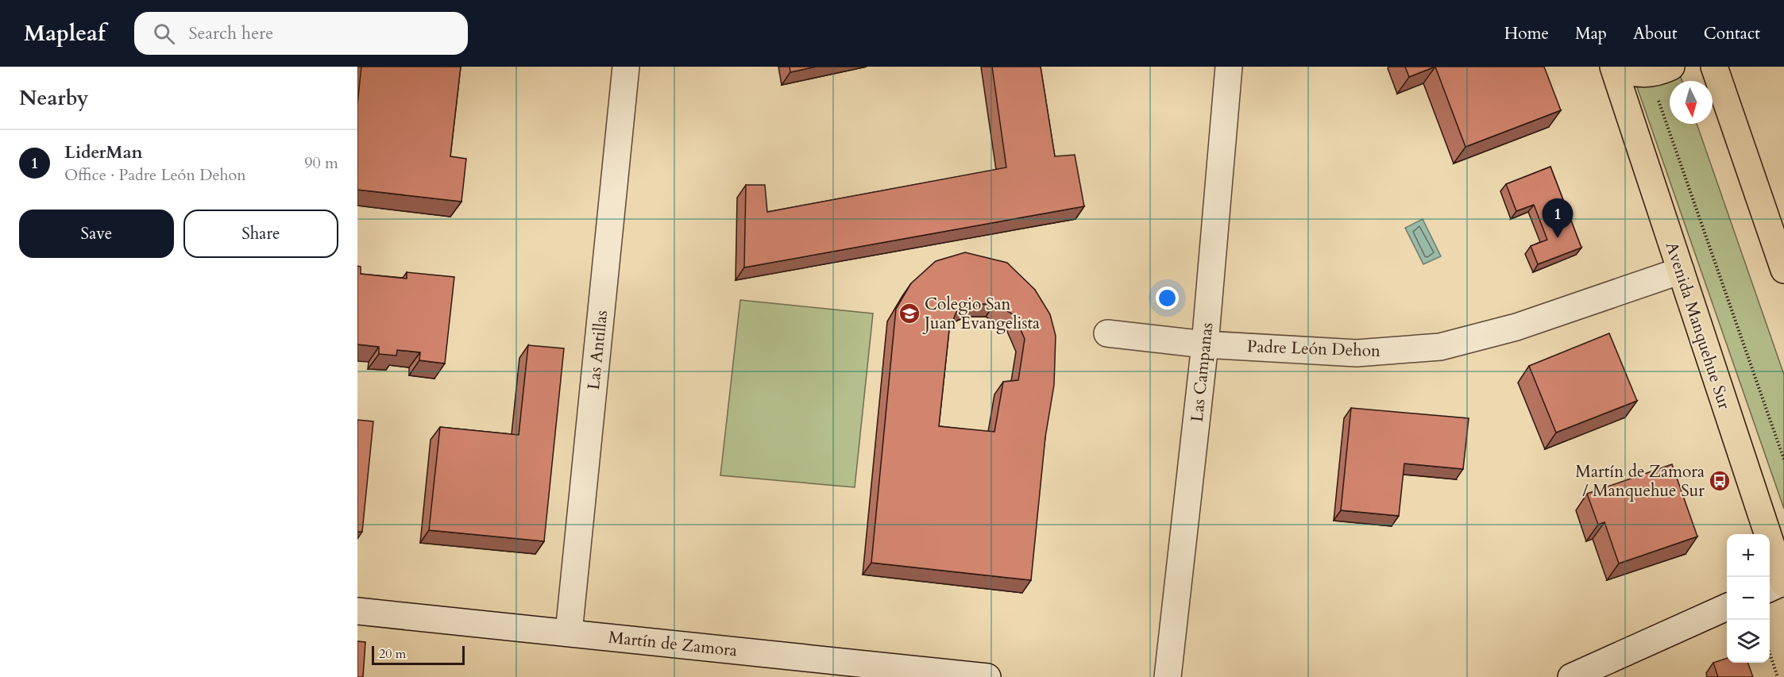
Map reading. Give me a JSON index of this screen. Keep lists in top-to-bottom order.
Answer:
{
  "streets": {
    "main road": ["Avenida Manquehue Sur"],
    "street": [
      "Padre León Dehon",
      "Las Antillas",
      "Las Campanas",
      "Martín de Zamora"
    ]
  },
  "crossings": [
    ["Avenida Manquehue Sur", "Padre León Dehon"],
    ["Padre León Dehon", "Las Campanas"],
    ["Las Antillas", "Martín de Zamora"]
  ],
  "places": {
    "school or university": ["Colegio San Juan Evangelista"],
    "bus stop": ["Martín de Zamora / Manquehue Sur"]
  },
  "scale_bar": "20 m",
  "north": "bottom",
  "page": {
    "header": "Mapleaf",
    "search": "Search here",
    "nav": [
      "Home",
      "Map",
      "About",
      "Contact"
    ],
    "heading": "Nearby",
    "list": [
      {
        "mark": "1",
        "name": "LiderMan",
        "note": "Office · Padre León Dehon",
        "value": "90 m"
      }
    ],
    "buttons": ["Save", "Share"],
    "pins": "1",
    "map_buttons": ["+", "−"],
    "scale": "20 m"
  }
}
